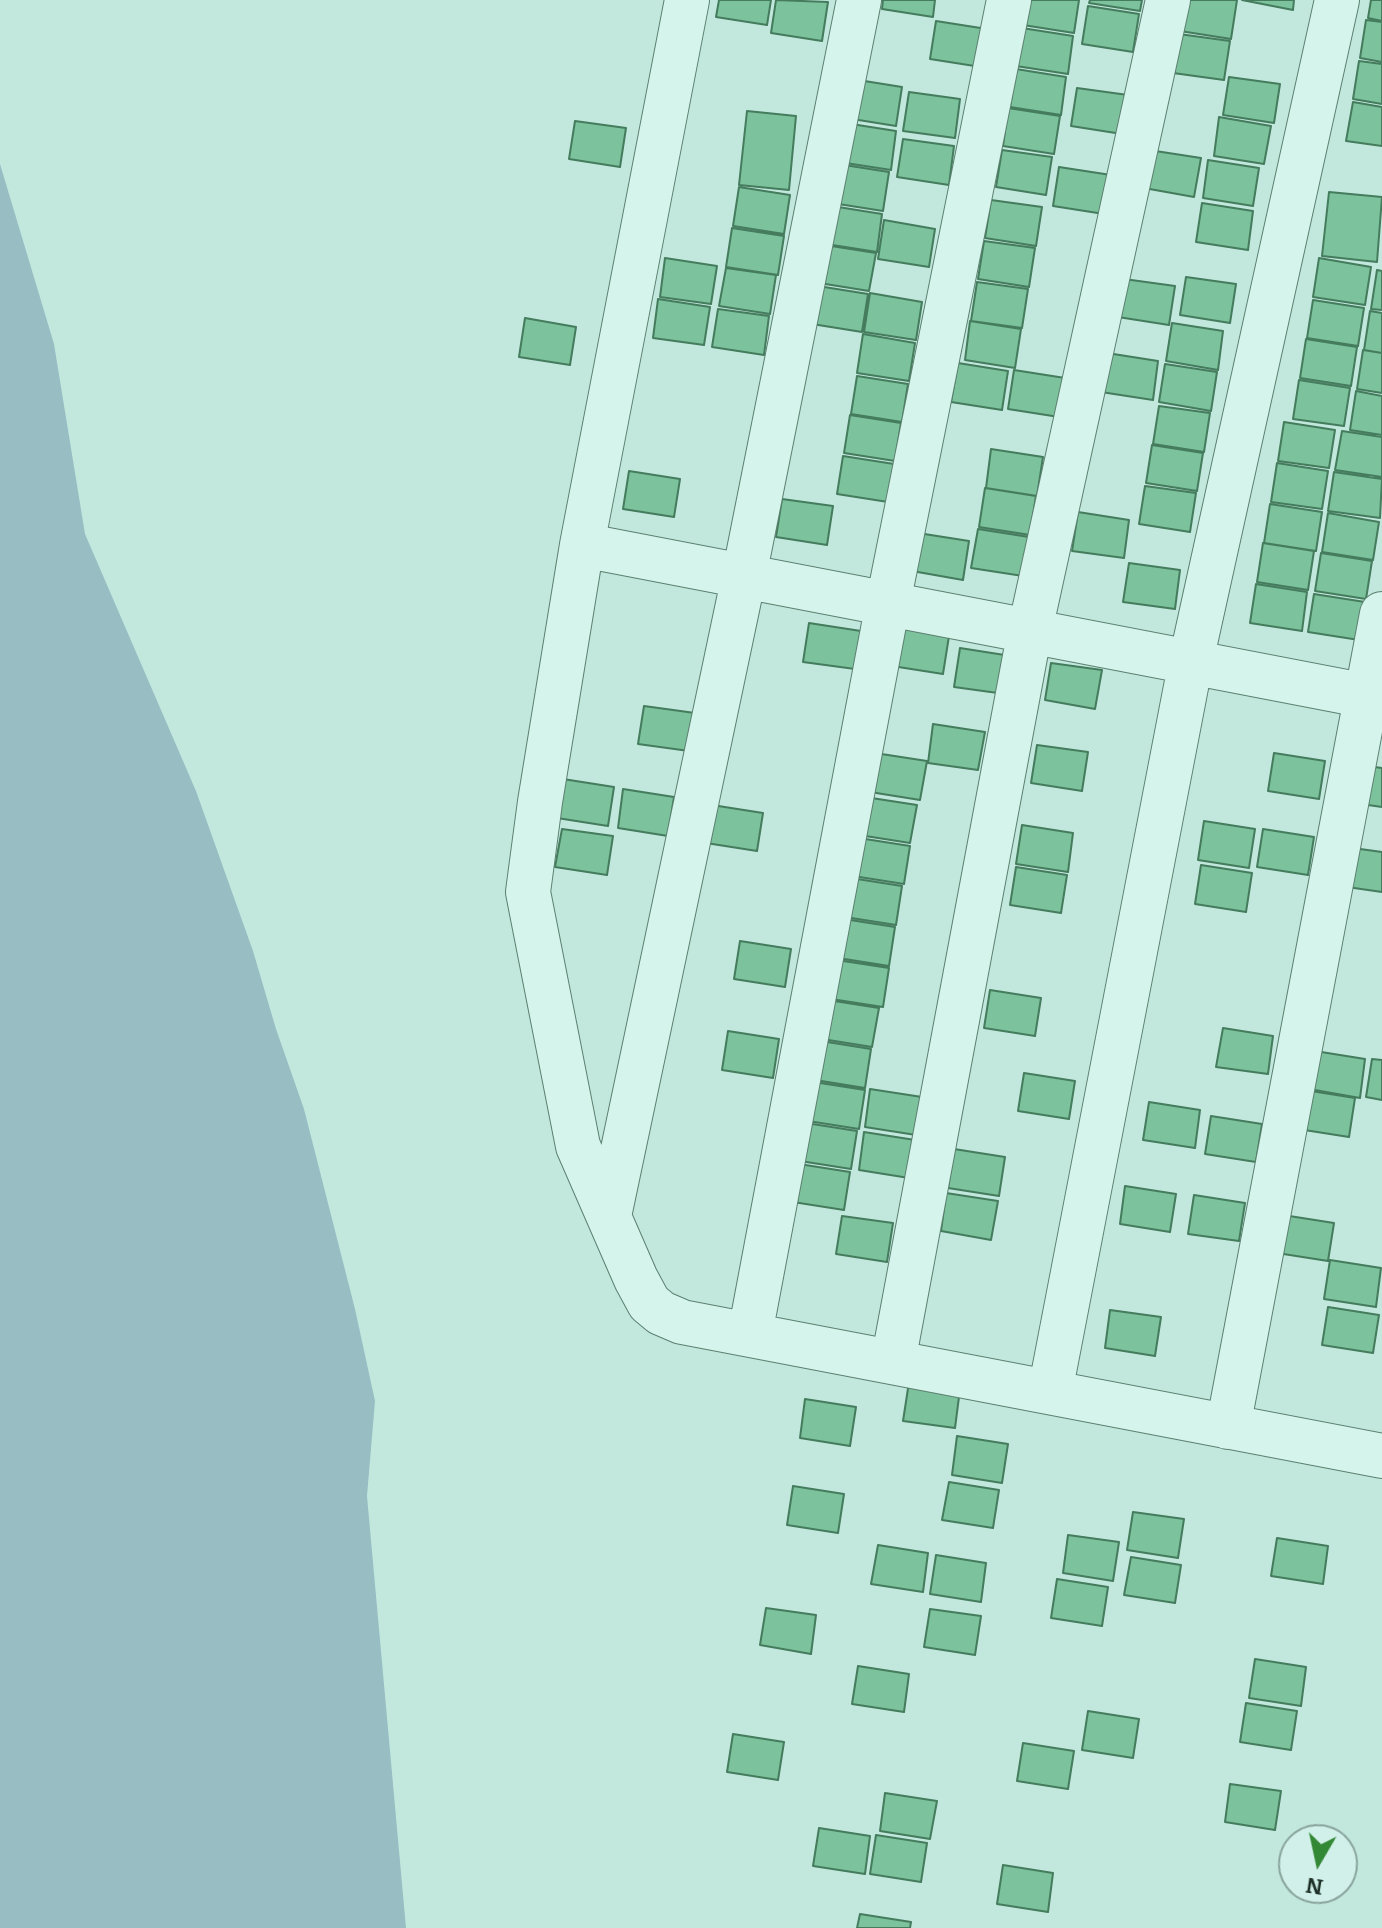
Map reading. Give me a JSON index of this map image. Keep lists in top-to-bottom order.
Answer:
{
  "north": "bottom"
}
